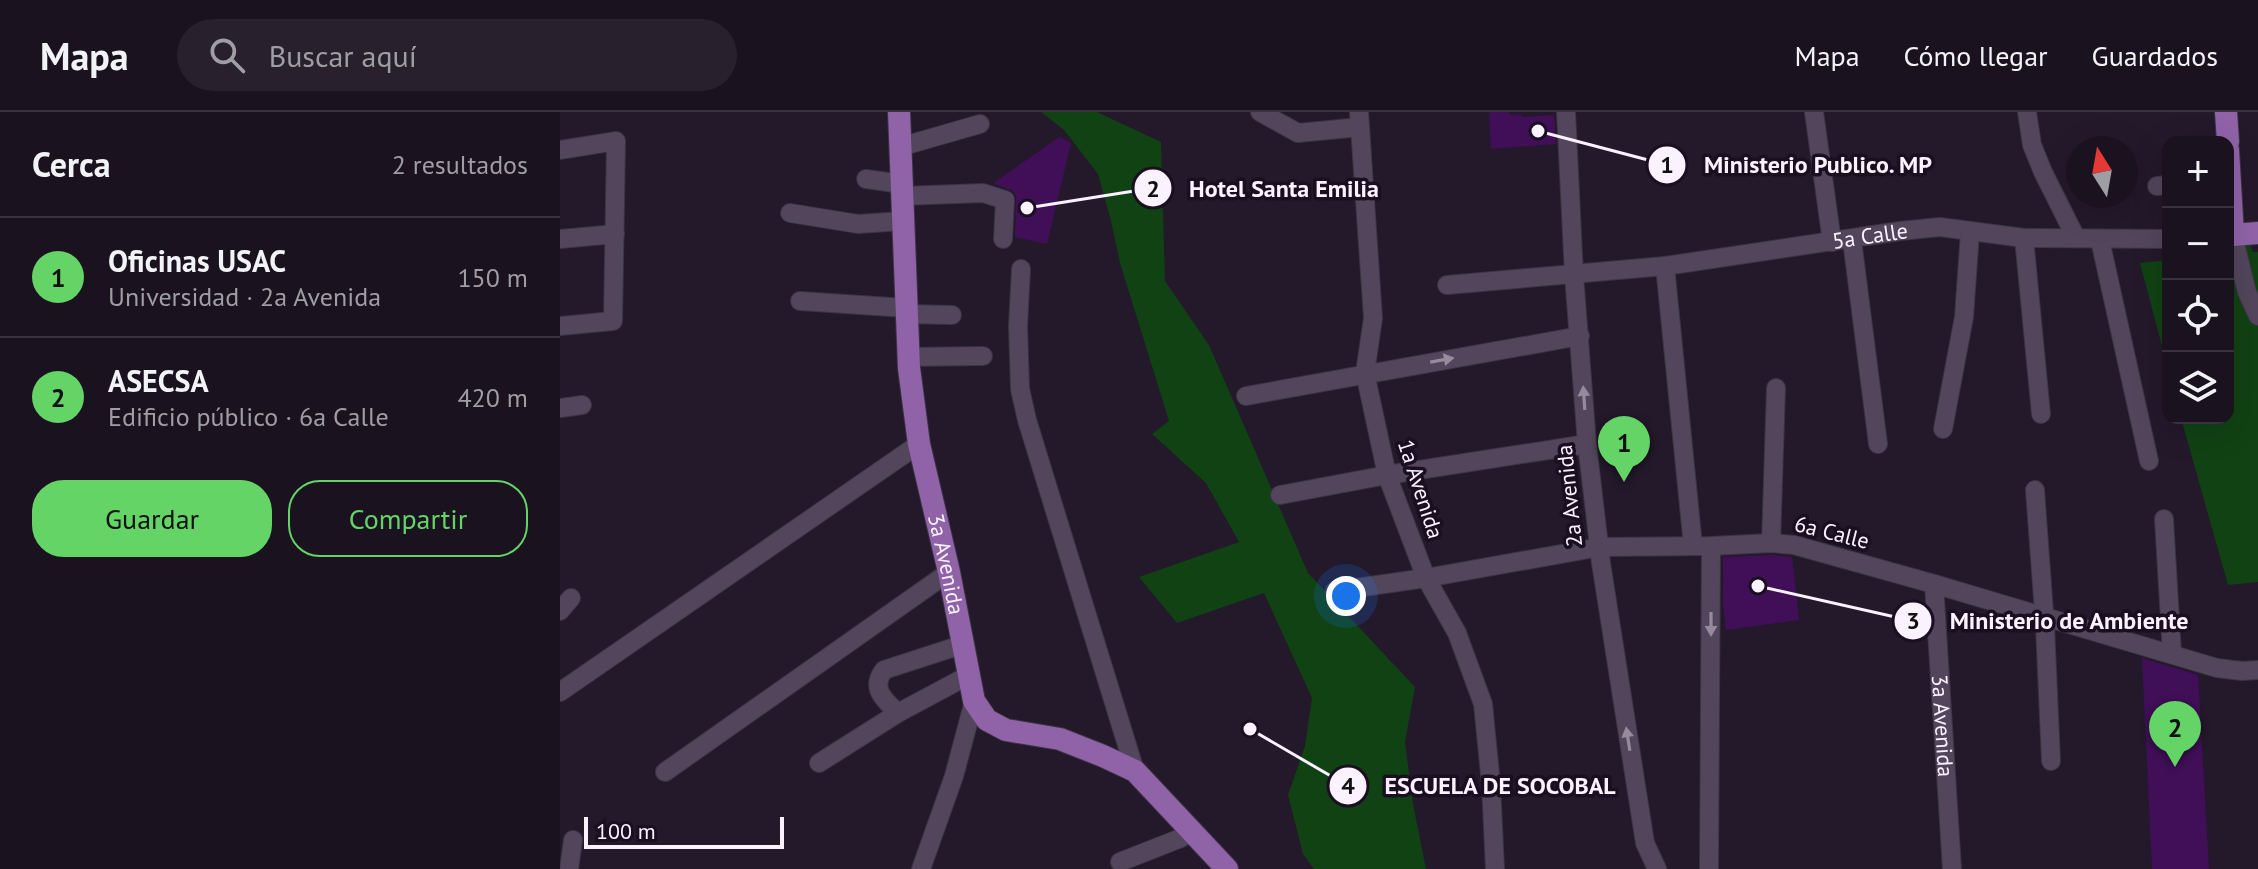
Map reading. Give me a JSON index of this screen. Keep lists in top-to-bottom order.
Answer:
{
  "streets": {
    "main road": ["3a Avenida"],
    "street": [
      "5a Calle",
      "1a Avenida",
      "2a Avenida",
      "6a Calle"
    ]
  },
  "crossings": [
    ["5a Calle", "2a Avenida"],
    ["1a Avenida", "6a Calle"],
    ["2a Avenida", "6a Calle"],
    ["6a Calle", "3a Avenida"]
  ],
  "places": [
    "Ministerio Publico. MP",
    "Hotel Santa Emilia",
    "Ministerio de Ambiente",
    "ESCUELA DE SOCOBAL"
  ],
  "scale_bar": "100 m",
  "north": "top",
  "page": {
    "header": "Mapa",
    "search": "Buscar aquí",
    "nav": ["Mapa", "Cómo llegar", "Guardados"],
    "heading": ["Cerca", "2 resultados"],
    "map_buttons": ["+", "−"],
    "list": [
      {
        "mark": "1",
        "name": "Oficinas USAC",
        "note": "Universidad · 2a Avenida",
        "value": "150 m"
      },
      {
        "mark": "2",
        "name": "ASECSA",
        "note": "Edificio público · 6a Calle",
        "value": "420 m"
      }
    ],
    "pins": ["1", "2"],
    "buttons": ["Guardar", "Compartir"],
    "scale": "100 m"
  }
}
